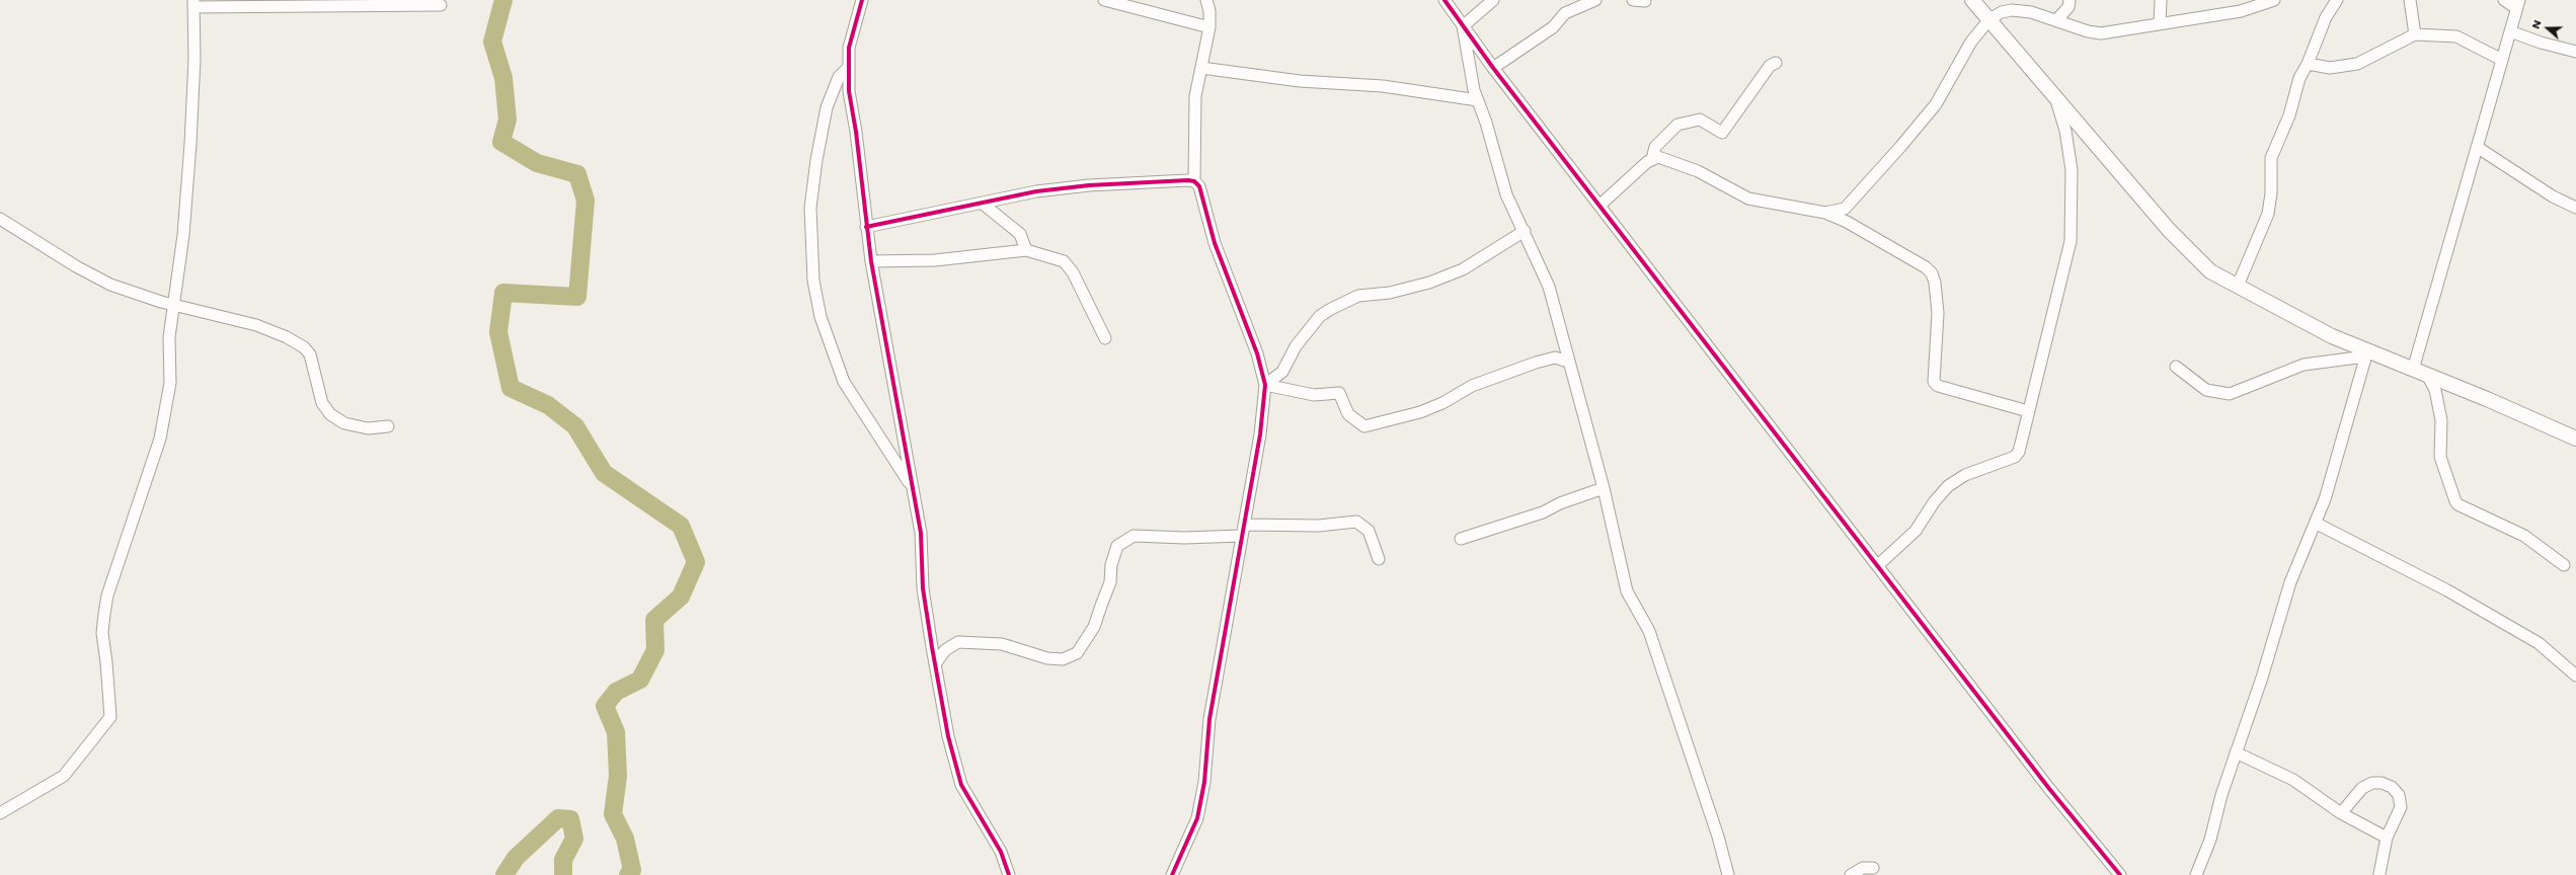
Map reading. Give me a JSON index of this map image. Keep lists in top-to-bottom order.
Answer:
{
  "north": "left"
}
